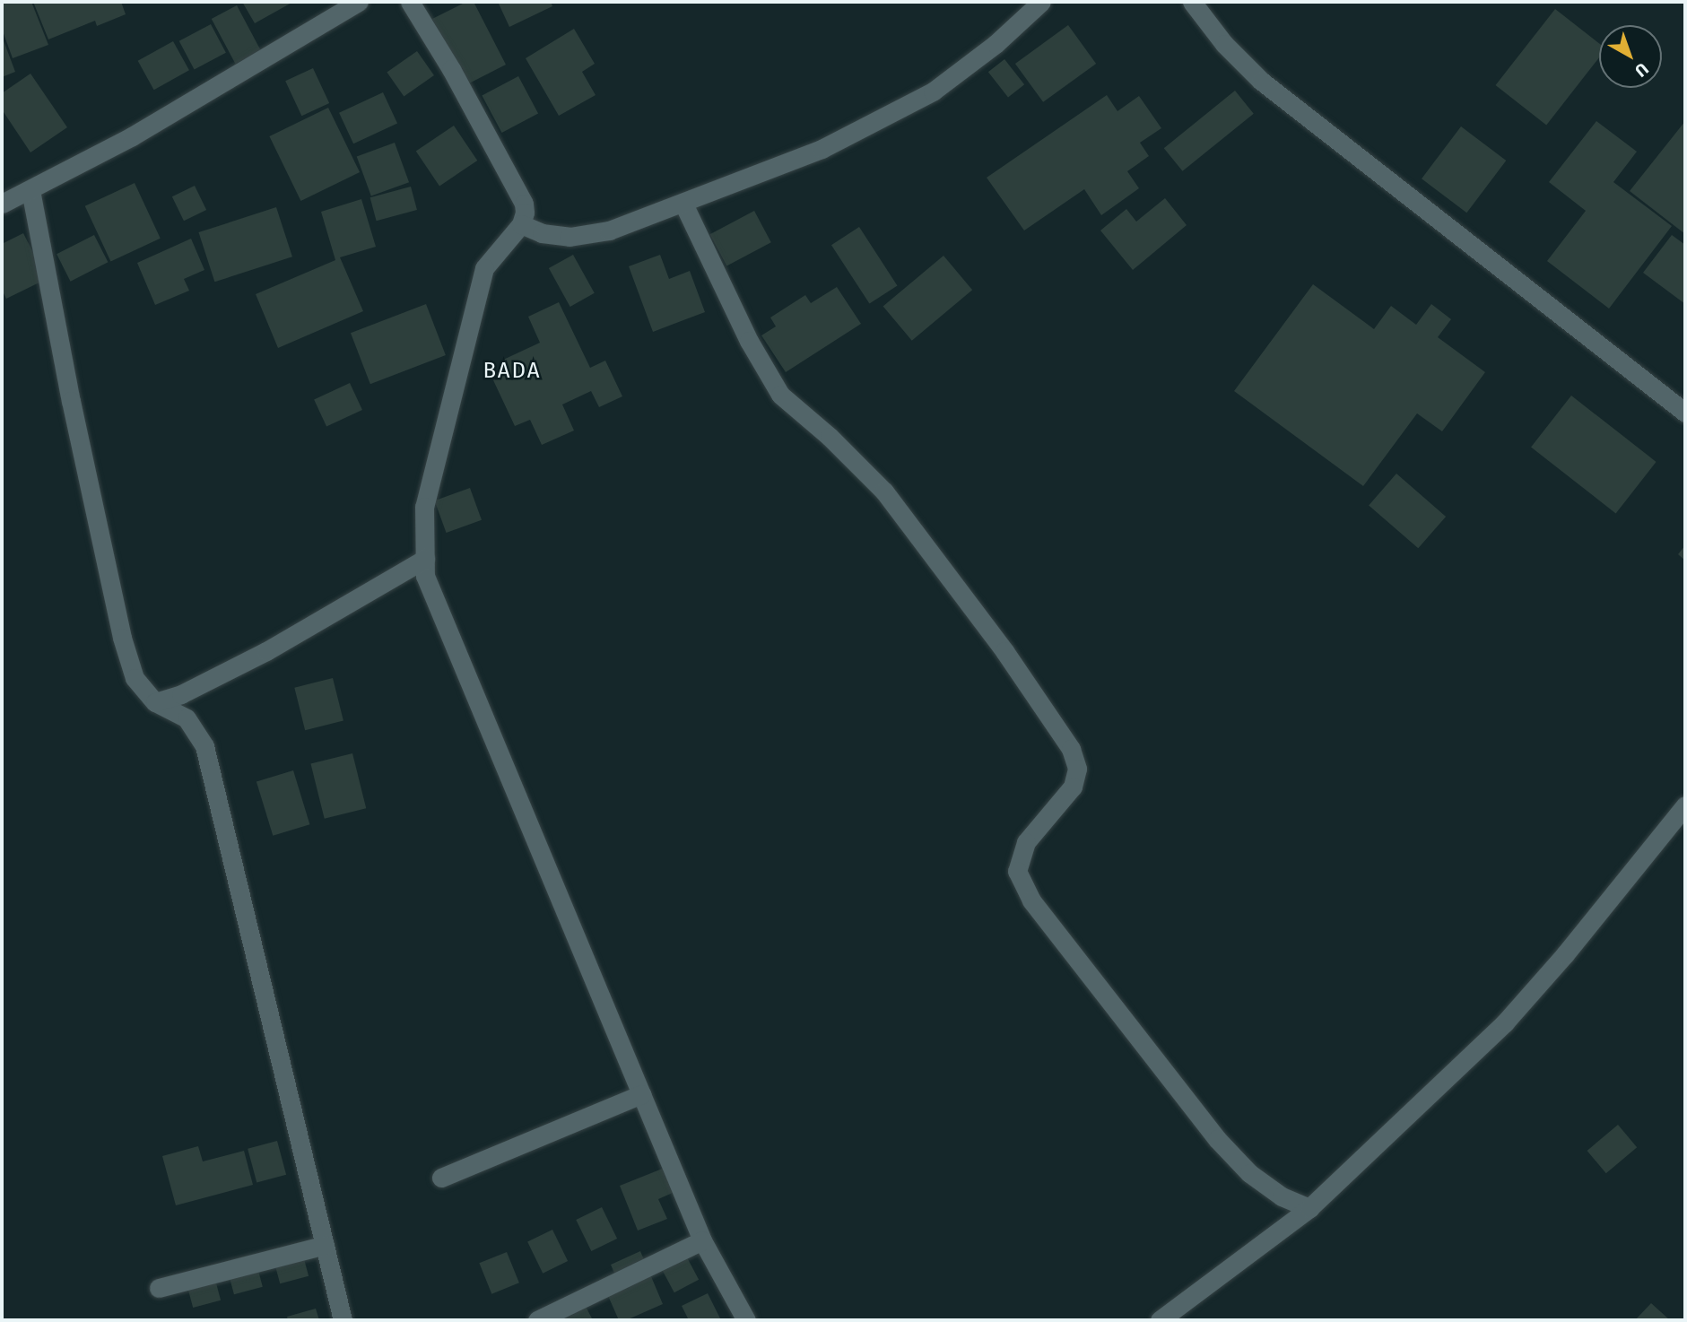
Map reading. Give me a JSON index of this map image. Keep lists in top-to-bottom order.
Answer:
{
  "districts": ["BADA"],
  "north": "bottom right"
}
